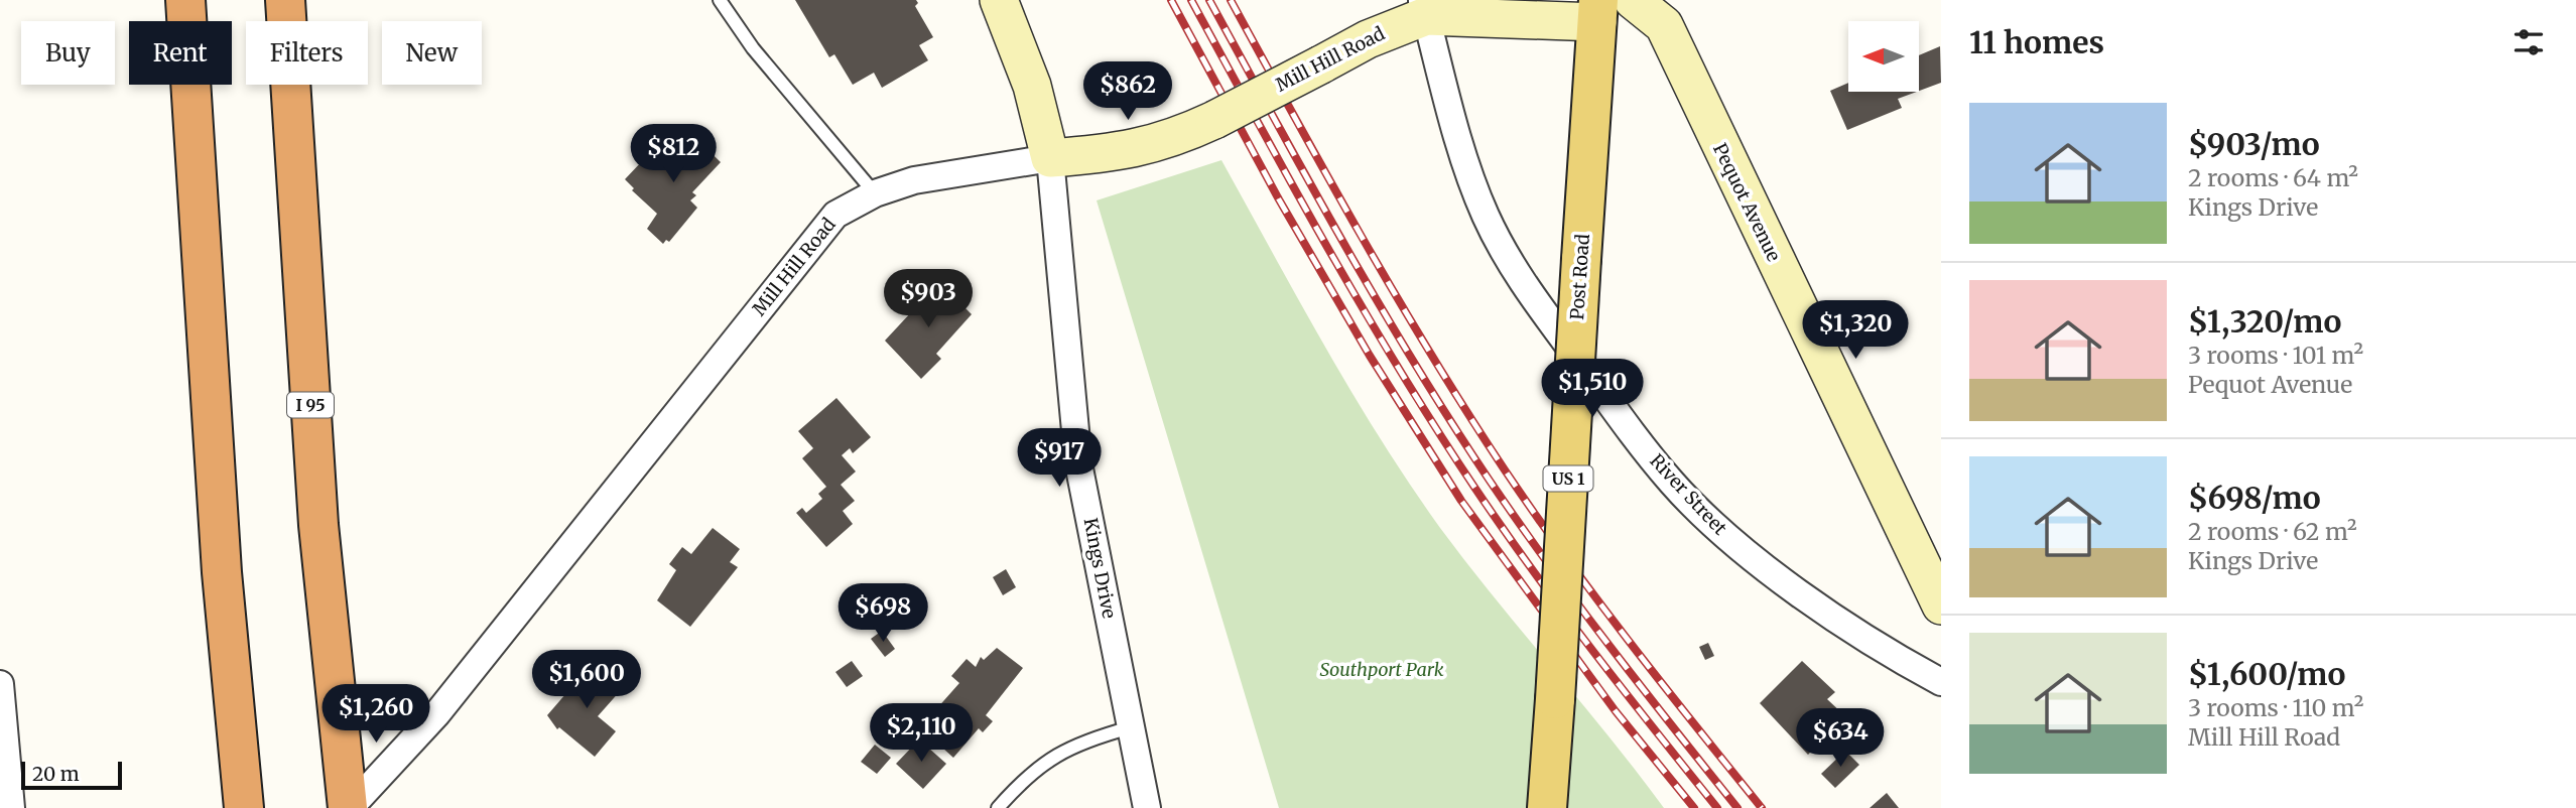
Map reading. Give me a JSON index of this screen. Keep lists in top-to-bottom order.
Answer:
{
  "streets": {
    "highway": ["I 95"],
    "main road": [
      "Mill Hill Road",
      "Pequot Avenue",
      "Post Road",
      "US 1"
    ],
    "street": ["River Street", "Kings Drive"]
  },
  "crossings": [
    ["Mill Hill Road", "Post Road"],
    ["Mill Hill Road", "I 95"],
    ["Mill Hill Road", "River Street"],
    ["Mill Hill Road", "Kings Drive"]
  ],
  "parks": ["Southport Park"],
  "scale_bar": "20 m",
  "north": "left",
  "page": {
    "heading": "11 homes",
    "chip": [
      "Buy",
      "Rent",
      "Filters",
      "New"
    ],
    "price": [
      "$862",
      "$812",
      "$903",
      "$1,320",
      "$1,510",
      "$917",
      "$698",
      "$1,600",
      "$1,260",
      "$2,110",
      "$634"
    ],
    "list": [
      {
        "name": "$903/mo",
        "note": "2 rooms · 64 m² · Kings Drive"
      },
      {
        "name": "$1,320/mo",
        "note": "3 rooms · 101 m² · Pequot Avenue"
      },
      {
        "name": "$698/mo",
        "note": "2 rooms · 62 m² · Kings Drive"
      },
      {
        "name": "$1,600/mo",
        "note": "3 rooms · 110 m² · Mill Hill Road"
      }
    ],
    "scale": "20 m"
  }
}
